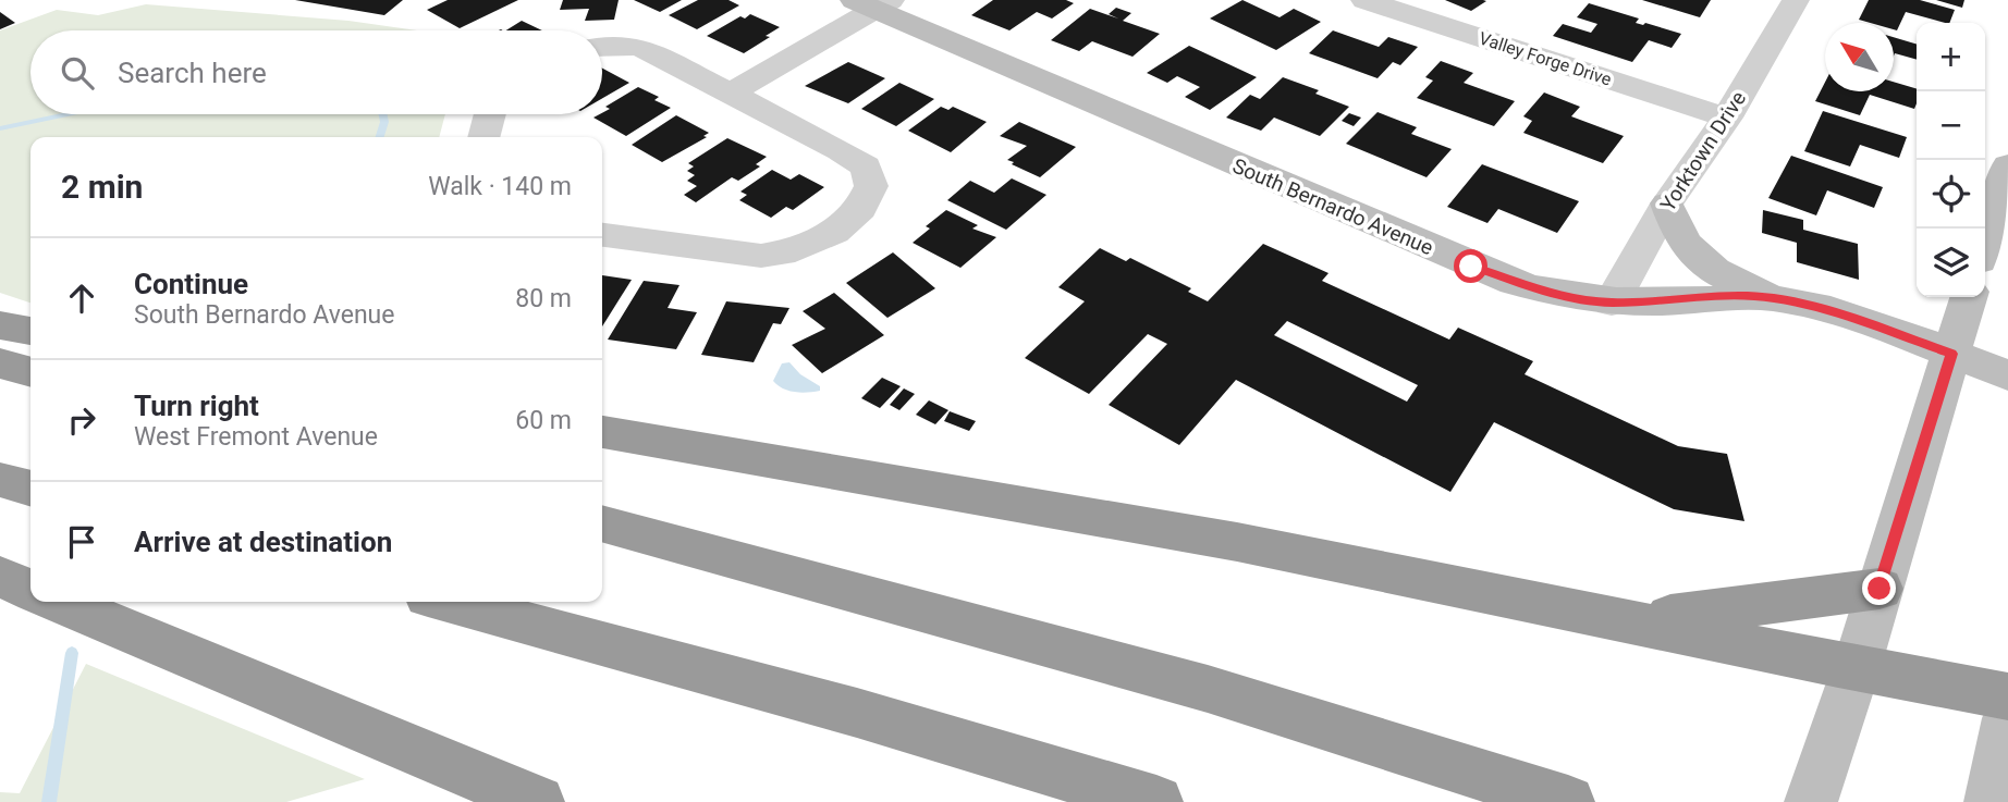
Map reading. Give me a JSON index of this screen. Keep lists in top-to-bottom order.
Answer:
{
  "streets": {
    "street": ["Valley Forge Drive", "Yorktown Drive", "South Bernardo Avenue"]
  },
  "crossings": [
    ["Valley Forge Drive", "Yorktown Drive"],
    ["Yorktown Drive", "South Bernardo Avenue"]
  ],
  "north": "top left",
  "page": {
    "map_buttons": ["+", "−"],
    "search": "Search here",
    "heading": ["2 min", "Walk · 140 m"],
    "list": [
      ["Continue", "South Bernardo Avenue", "80 m"],
      ["Turn right", "West Fremont Avenue", "60 m"],
      "Arrive at destination"
    ]
  }
}
